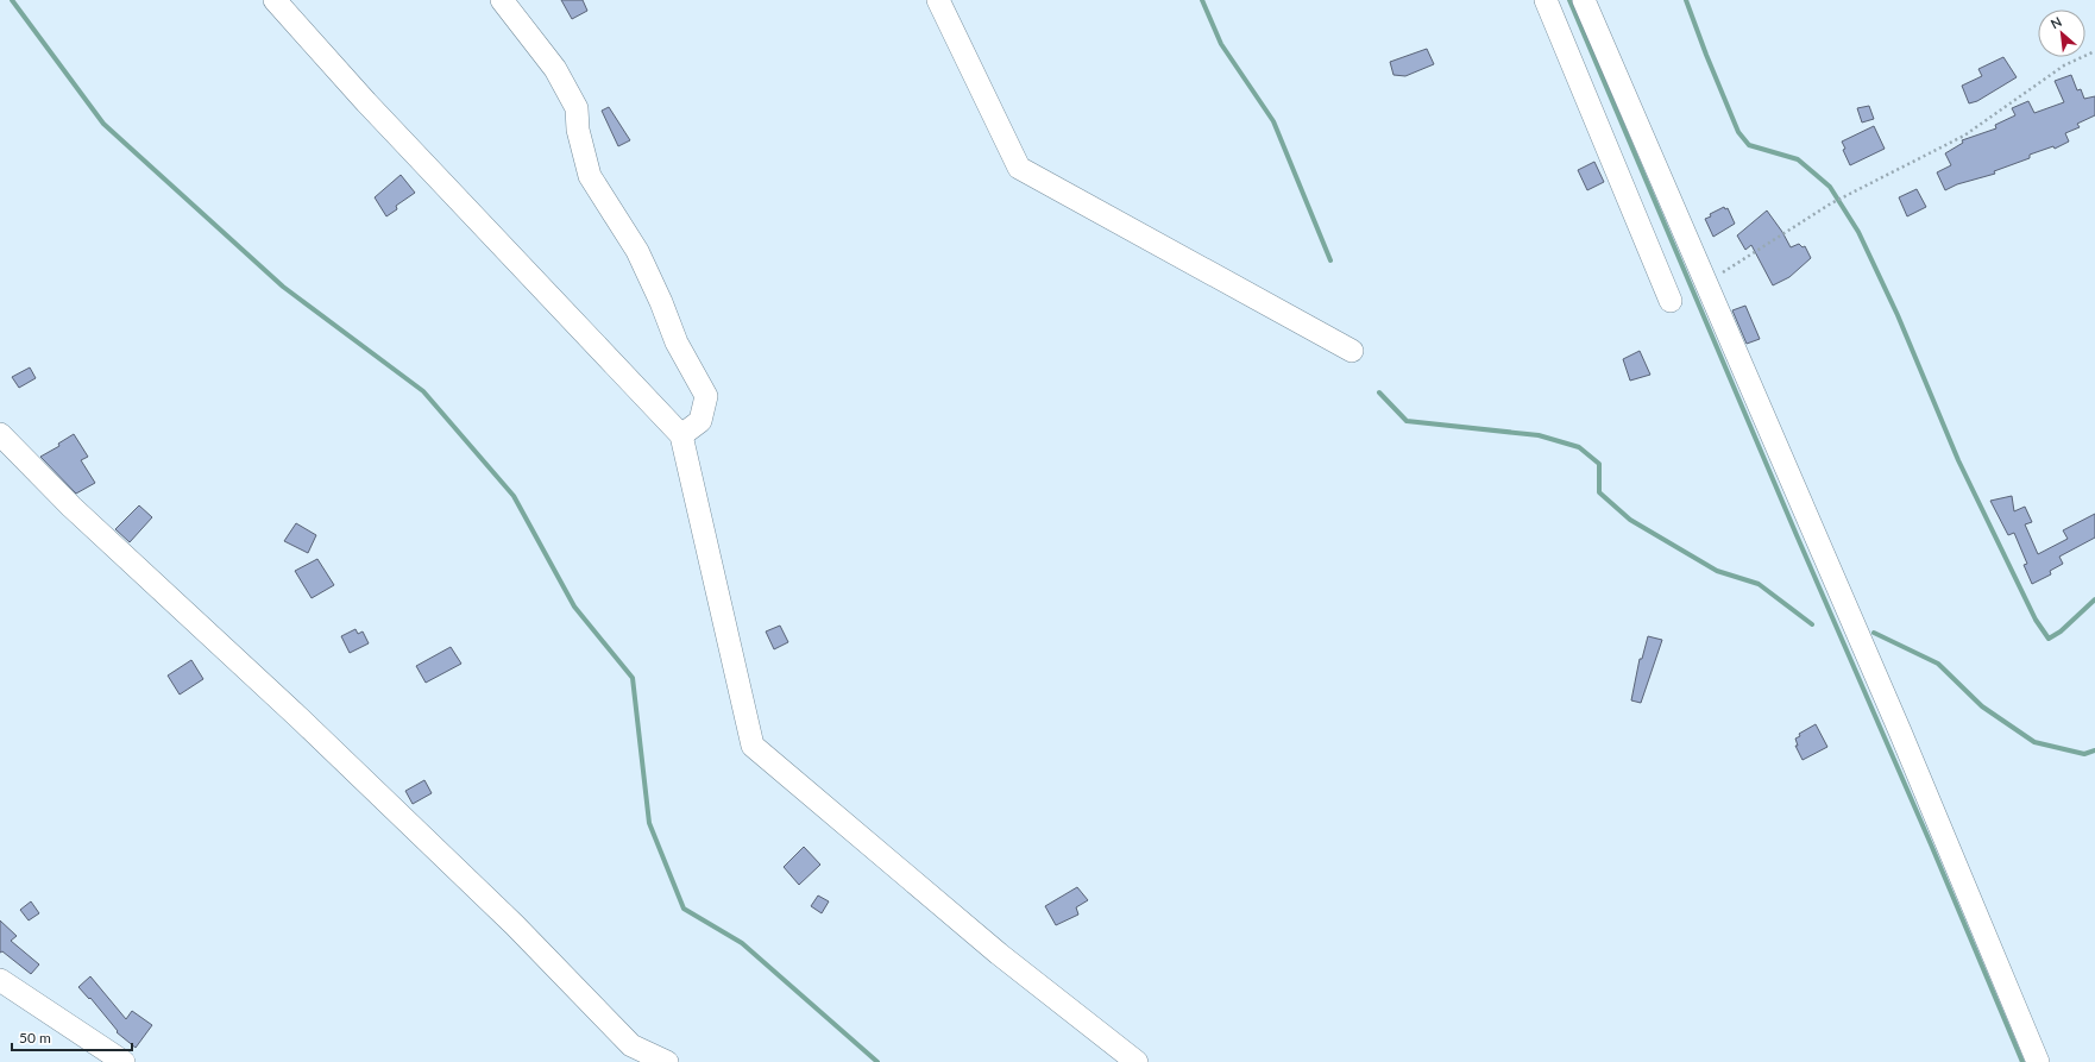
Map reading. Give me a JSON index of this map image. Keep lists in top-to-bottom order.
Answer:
{
  "scale_bar": "50 m",
  "north": "top left"
}
